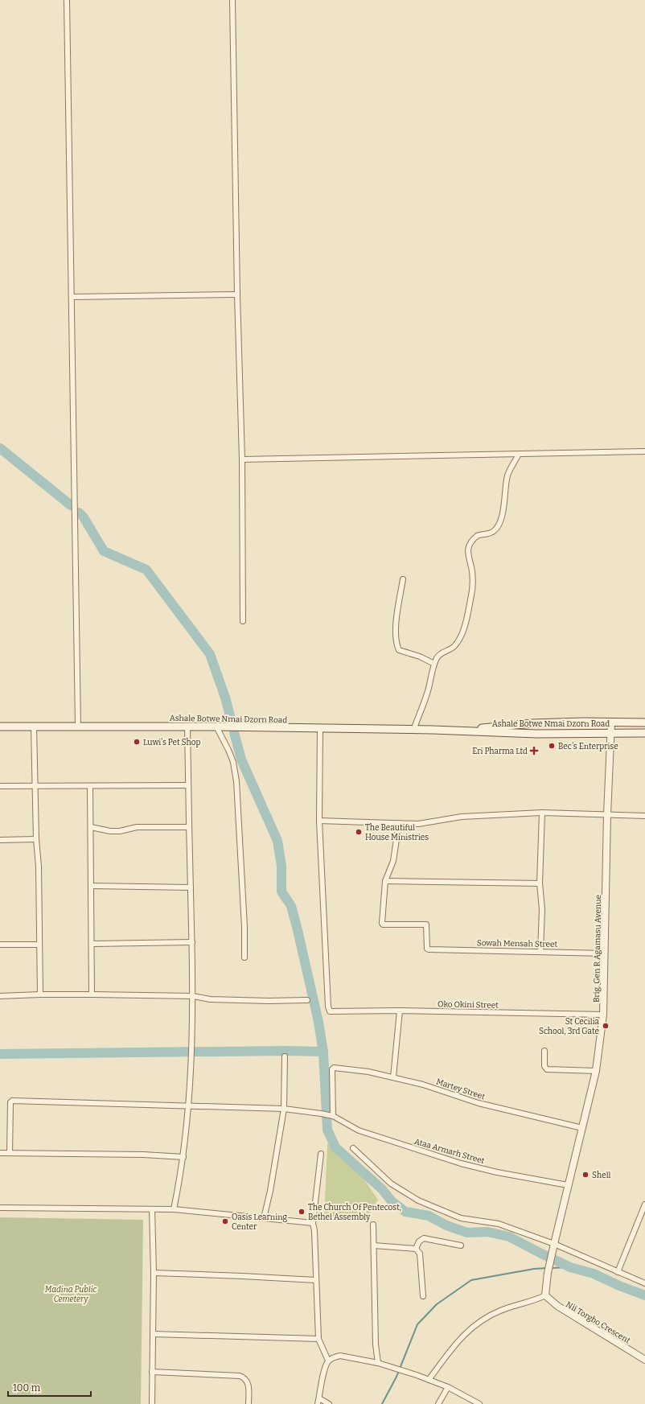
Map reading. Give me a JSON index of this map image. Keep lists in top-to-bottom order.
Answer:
{
  "streets": {
    "main road": ["Ashale Botwe Nmai Dzorn Road"],
    "street": [
      "Sowah Mensah Street",
      "Brig. Gen R Agamasu Avenue",
      "Oko Okini Street",
      "Martey Street",
      "Ataa Armarh Street",
      "Nii Torgbo Crescent"
    ]
  },
  "crossings": [
    ["Ashale Botwe Nmai Dzorn Road", "Brig. Gen R Agamasu Avenue"],
    ["Sowah Mensah Street", "Brig. Gen R Agamasu Avenue"],
    ["Brig. Gen R Agamasu Avenue", "Oko Okini Street"],
    ["Brig. Gen R Agamasu Avenue", "Martey Street"],
    ["Brig. Gen R Agamasu Avenue", "Ataa Armarh Street"],
    ["Brig. Gen R Agamasu Avenue", "Nii Torgbo Crescent"],
    ["Martey Street", "Ataa Armarh Street"]
  ],
  "parks": ["Madina Public Cemetery"],
  "places": {
    "other": [
      "Luwi's Pet Shop",
      "Bec's Enterprise",
      "The Beautiful House Ministries",
      "St Cecilia School, 3rd Gate",
      "Shell",
      "The Church Of Pentecost, Bethel Assembly",
      "Oasis Learning Center"
    ],
    "health": ["Eri Pharma Ltd"]
  },
  "scale_bar": "100 m"
}
